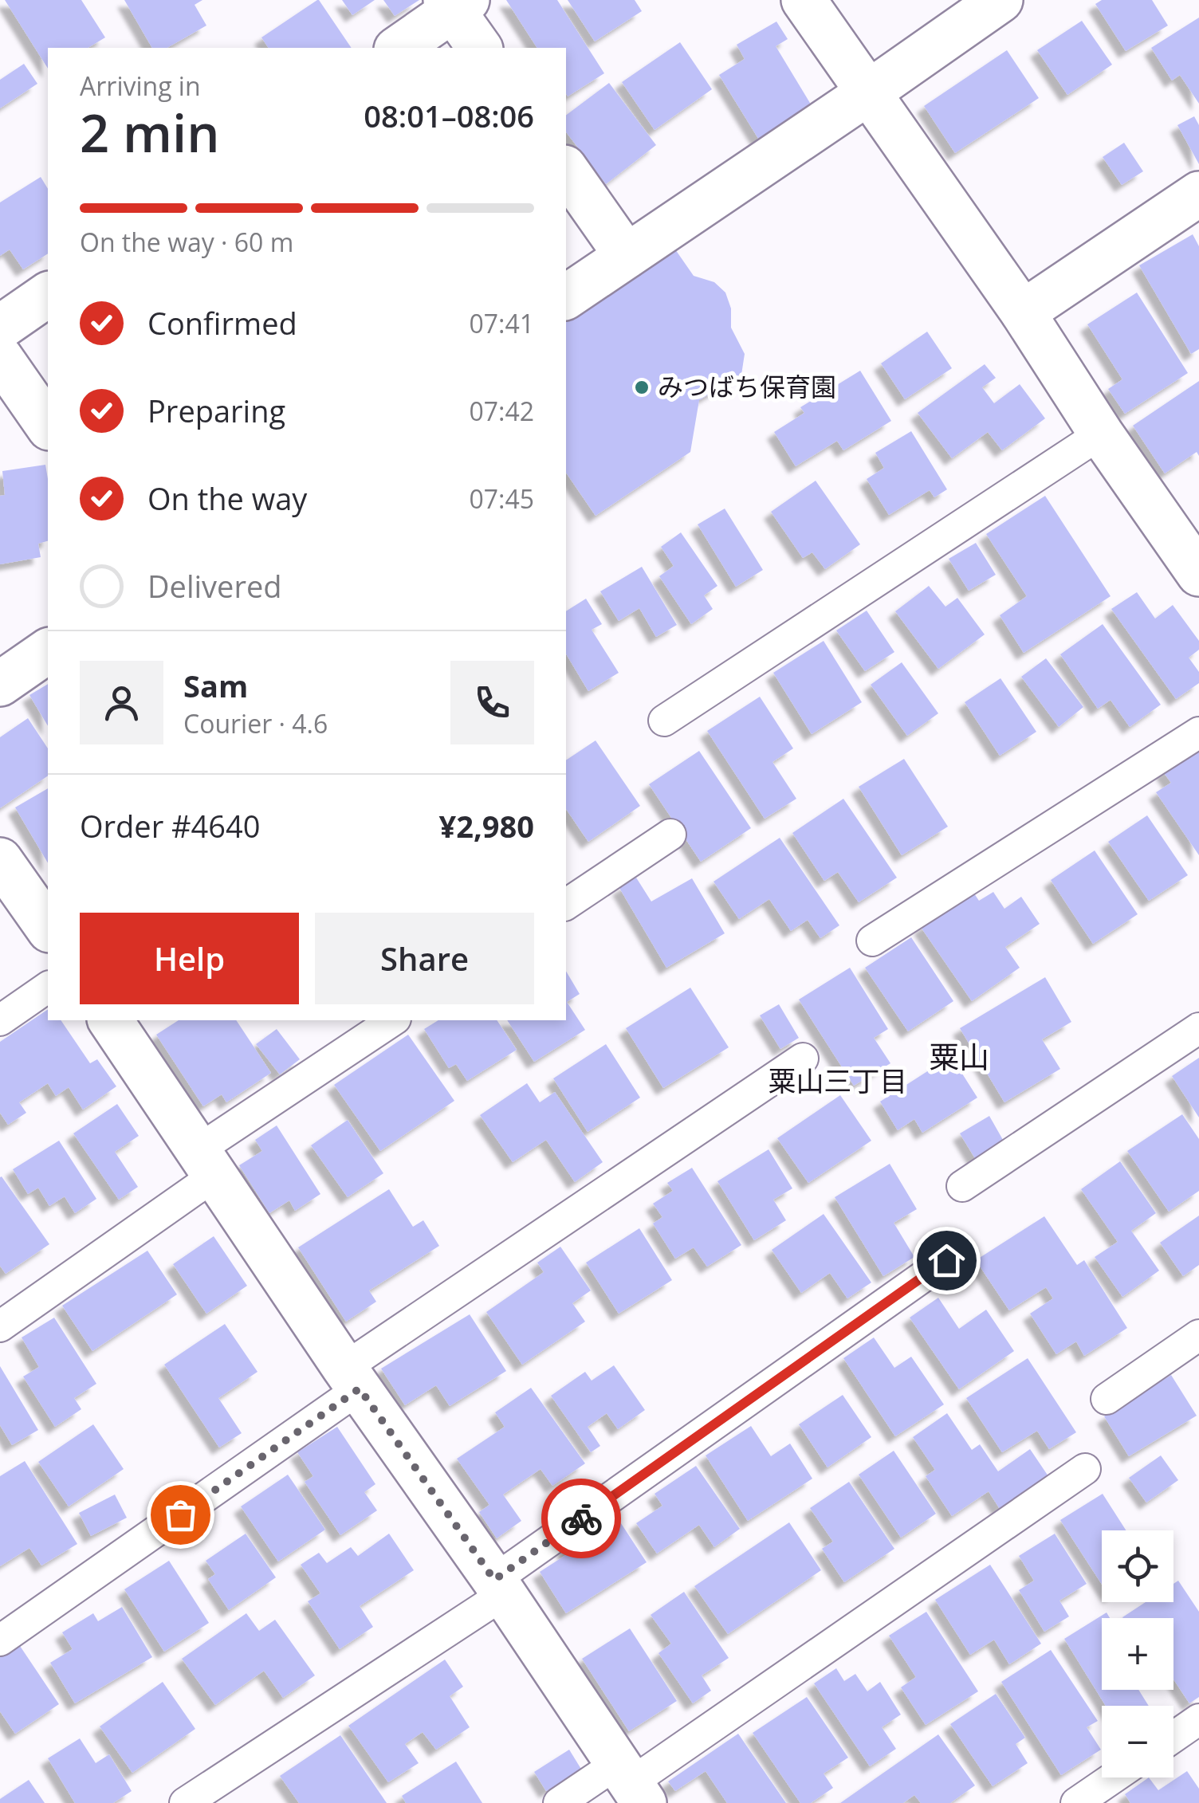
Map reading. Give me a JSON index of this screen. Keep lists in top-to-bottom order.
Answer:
{
  "districts": ["粟山", "粟山三丁目"],
  "places": ["みつばち保育園"],
  "page": {
    "heading": ["2 min", "Arriving in", "08:01–08:06"],
    "panel": [
      "Sam",
      "Courier · 4.6",
      "Order #4640",
      "¥2,980"
    ],
    "bar": "On the way · 60 m",
    "list": [
      ["Confirmed", "07:41"],
      ["Preparing", "07:42"],
      ["On the way", "07:45"],
      "Delivered"
    ],
    "buttons": ["Help", "Share"],
    "map_buttons": ["+", "−"]
  }
}
